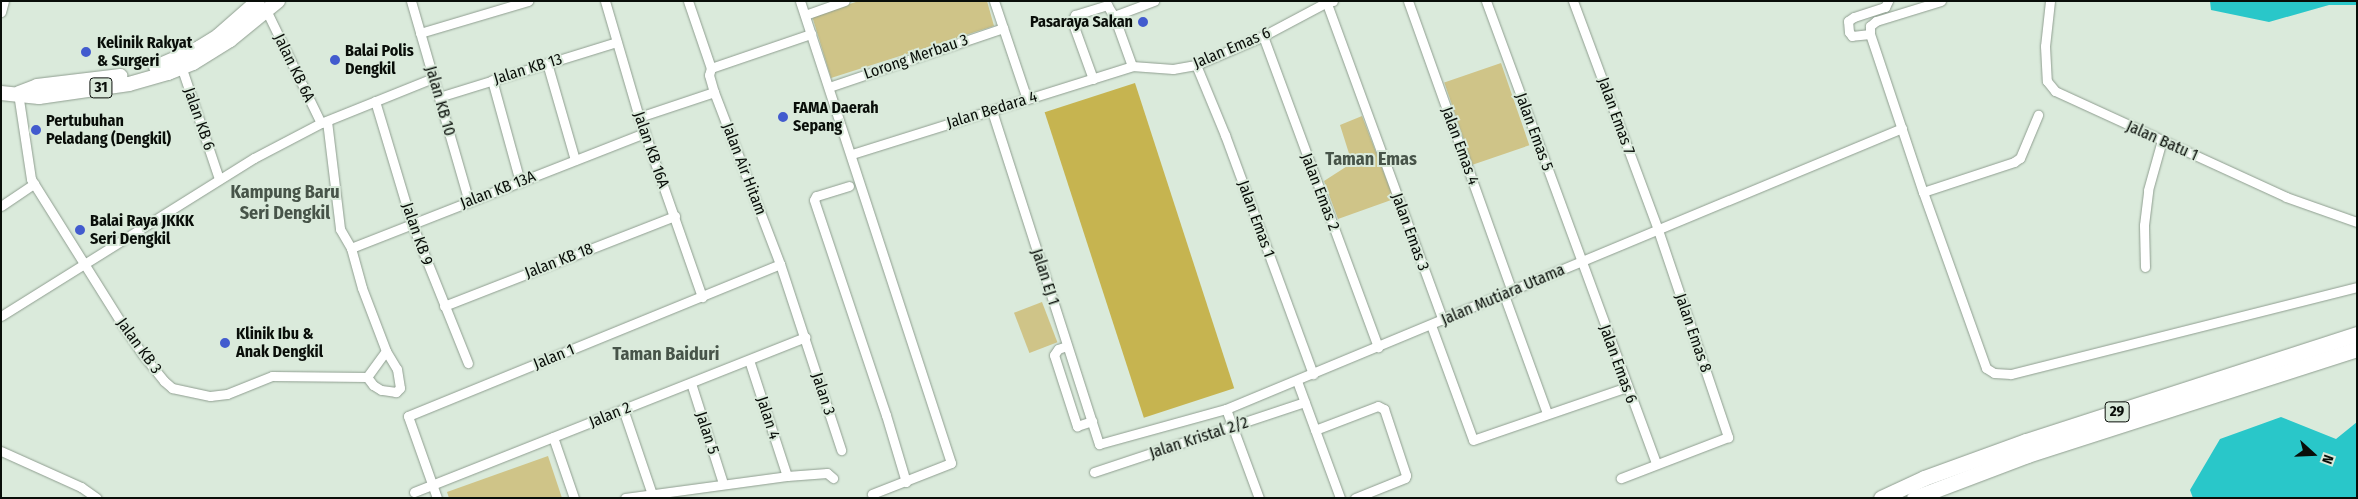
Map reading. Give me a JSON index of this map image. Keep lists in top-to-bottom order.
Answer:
{
  "streets": {
    "highway": ["29"],
    "main road": ["31"],
    "street": [
      "Jalan Emas 6",
      "Lorong Merbau 3",
      "Jalan KB 6A",
      "Jalan KB 13",
      "Jalan KB 10",
      "Jalan Bedara 4",
      "Jalan Emas 7",
      "Jalan KB 6",
      "Jalan Emas 5",
      "Jalan Batu 1",
      "Jalan Emas 4",
      "Jalan KB 16A",
      "Jalan Air Hitam",
      "Jalan KB 13A",
      "Jalan Emas 2",
      "Jalan Emas 1",
      "Jalan Emas 3",
      "Jalan KB 9",
      "Jalan KB 18",
      "Jalan EJ 1",
      "Jalan Mutiara Utama",
      "Jalan Emas 8",
      "Jalan KB 3",
      "Jalan 1",
      "Jalan 3",
      "Jalan 2",
      "Jalan 4",
      "Jalan 5",
      "Jalan Kristal 2/2"
    ]
  },
  "crossings": [
    ["Jalan Emas 6", "Jalan Bedara 4"],
    ["Jalan Emas 6", "Jalan Emas 5"],
    ["Jalan Emas 6", "Jalan Emas 2"],
    ["Jalan Emas 6", "Jalan Emas 1"],
    ["Jalan Emas 6", "Jalan Emas 3"],
    ["Jalan Emas 6", "Jalan Mutiara Utama"],
    ["Jalan Emas 6", "Jalan Emas 8"],
    ["Jalan KB 6A", "31"],
    ["Jalan KB 6A", "Jalan KB 13A"],
    ["Jalan KB 6A", "Jalan KB 3"],
    ["Jalan KB 13", "Jalan KB 10"],
    ["Jalan KB 13", "Jalan KB 16A"],
    ["31", "Jalan KB 6"],
    ["31", "Jalan KB 3"],
    ["Jalan KB 10", "Jalan KB 13A"],
    ["Jalan Bedara 4", "Jalan EJ 1"],
    ["Jalan Emas 7", "Jalan Mutiara Utama"],
    ["Jalan Emas 7", "Jalan Emas 8"],
    ["Jalan Emas 5", "Jalan Mutiara Utama"],
    ["Jalan Emas 4", "Jalan Mutiara Utama"],
    ["Jalan KB 16A", "Jalan KB 13A"],
    ["Jalan KB 16A", "Jalan KB 18"],
    ["Jalan KB 16A", "Jalan 1"],
    ["Jalan Air Hitam", "Jalan 1"],
    ["Jalan Air Hitam", "Jalan 3"],
    ["Jalan Air Hitam", "Jalan 2"],
    ["Jalan KB 13A", "Jalan KB 9"],
    ["Jalan Emas 2", "Jalan Mutiara Utama"],
    ["Jalan Emas 1", "Jalan Mutiara Utama"],
    ["Jalan Emas 3", "Jalan Mutiara Utama"],
    ["Jalan KB 9", "Jalan KB 18"],
    ["Jalan EJ 1", "Jalan Mutiara Utama"],
    ["Jalan Mutiara Utama", "Jalan Emas 8"],
    ["Jalan 1", "Jalan 2"],
    ["Jalan 3", "Jalan 2"],
    ["Jalan 2", "Jalan 4"],
    ["Jalan 2", "Jalan 5"]
  ],
  "districts": ["Taman Emas", "Kampung Baru Seri Dengkil", "Taman Baiduri"],
  "places": [
    "Pasaraya Sakan",
    "Kelinik Rakyat & Surgeri",
    "Balai Polis Dengkil",
    "FAMA Daerah Sepang",
    "Pertubuhan Peladang (Dengkil)",
    "Balai Raya JKKK Seri Dengkil",
    "Klinik Ibu & Anak Dengkil"
  ],
  "north": "right"
}
